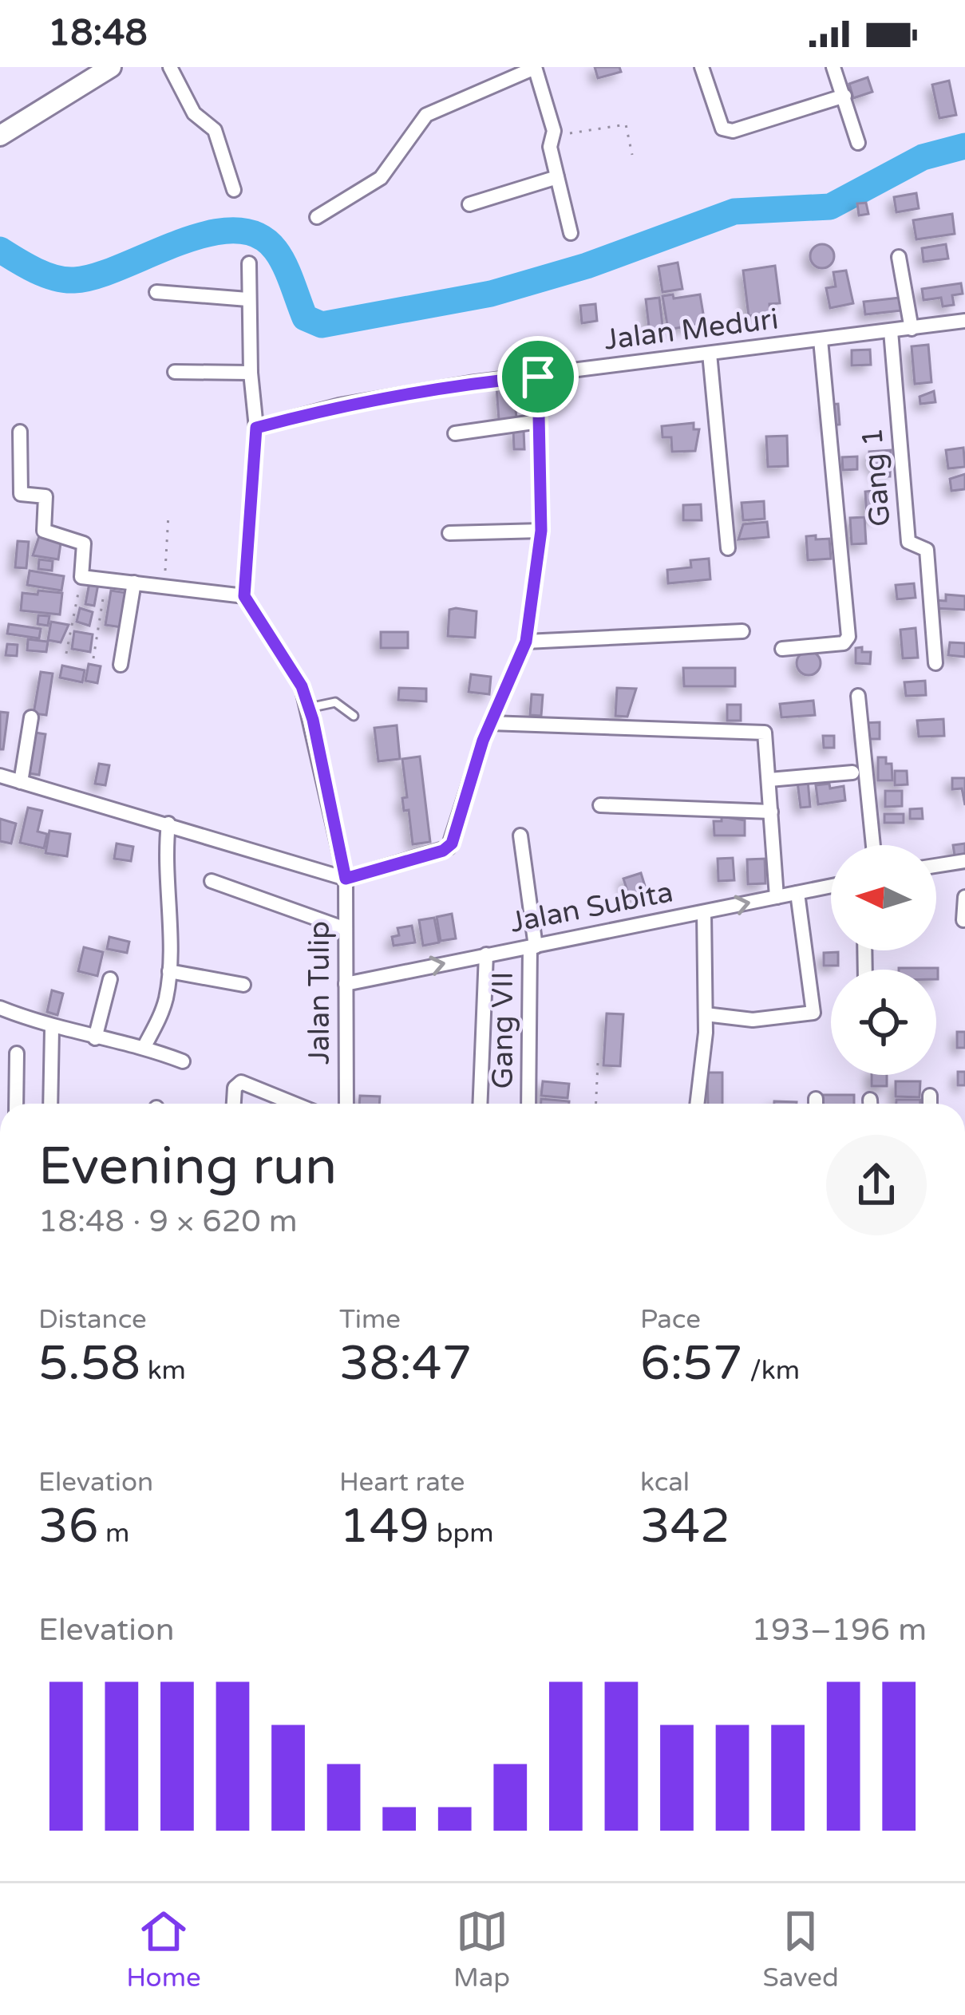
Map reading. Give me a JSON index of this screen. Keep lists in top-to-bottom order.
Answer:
{
  "streets": {
    "street": [
      "Jalan Meduri",
      "Gang 1",
      "Jalan Subita",
      "Jalan Tulip",
      "Gang VII"
    ]
  },
  "crossings": [
    ["Jalan Meduri", "Gang 1"],
    ["Jalan Subita", "Jalan Tulip"],
    ["Jalan Subita", "Gang VII"]
  ],
  "north": "left",
  "page": {
    "status": "18:48",
    "heading": ["Evening run", "18:48 · 9 × 620 m"],
    "stats": [
      ["Distance", "5.58 km"],
      ["Time", "38:47"],
      ["Pace", "6:57 /km"],
      ["Elevation", "36 m"],
      ["Heart rate", "149 bpm"],
      ["kcal", "342"]
    ],
    "chart": ["Elevation", "193–196 m"],
    "tabs": ["Home", "Map", "Saved"]
  }
}
